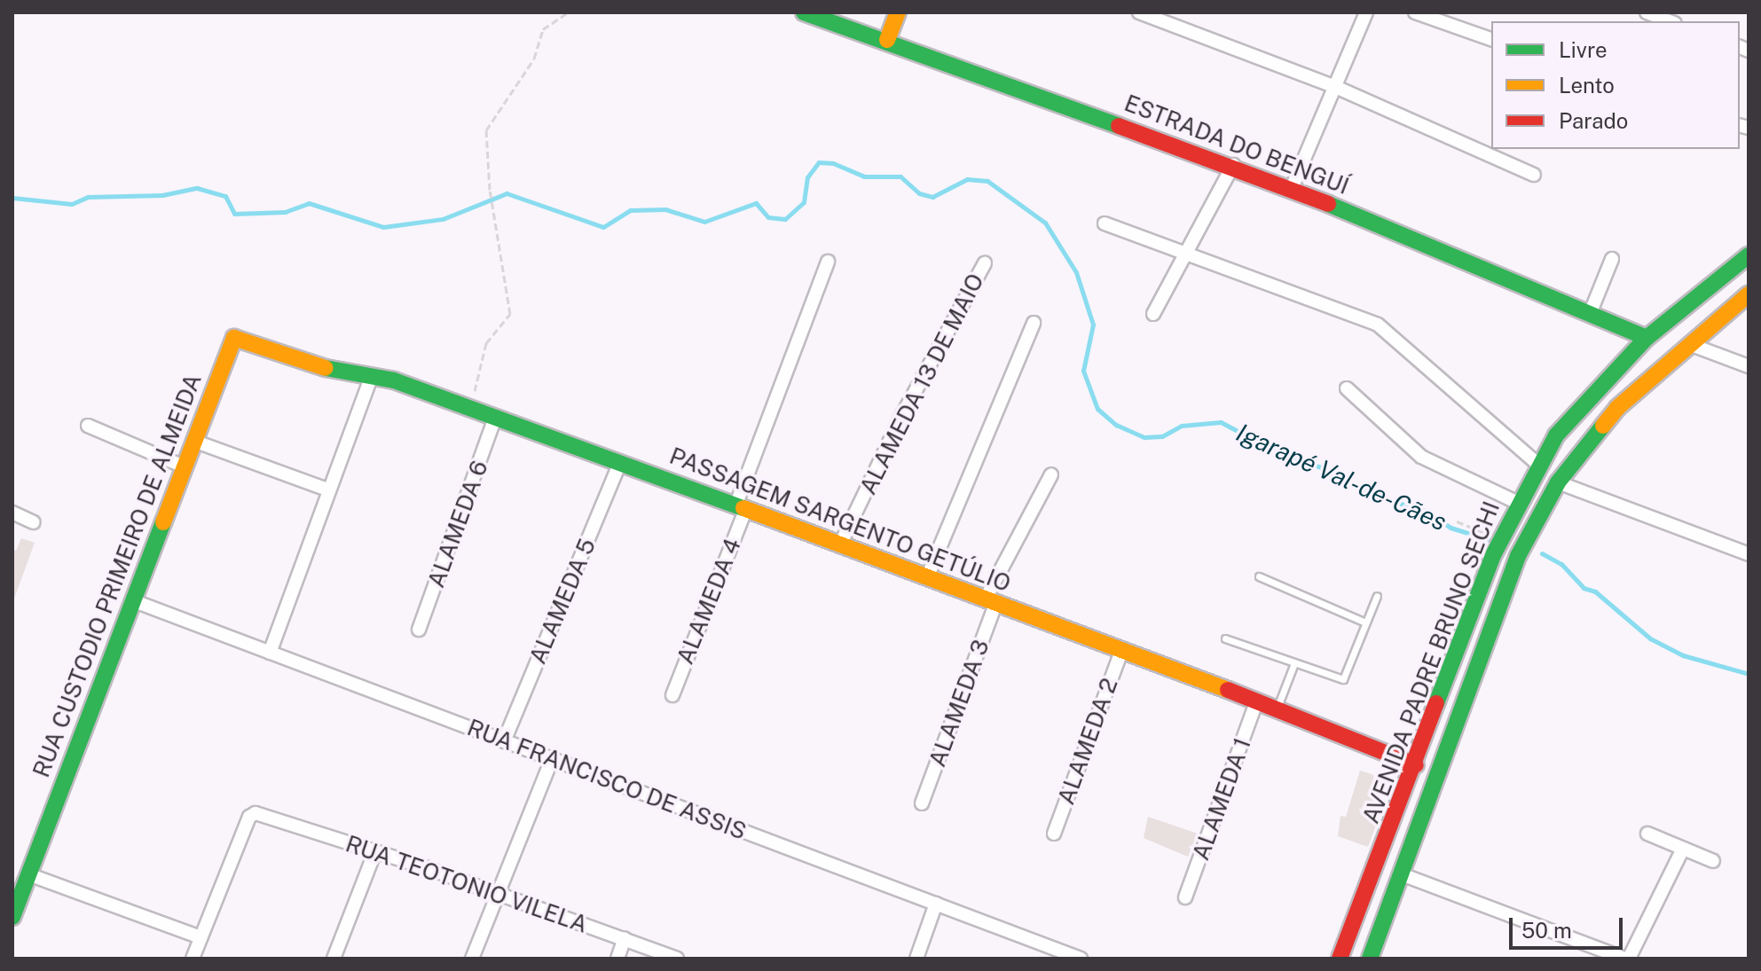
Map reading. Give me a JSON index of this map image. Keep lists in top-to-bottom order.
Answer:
{
  "streets": {
    "street": [
      "ESTRADA DO BENGUÍ",
      "ALAMEDA 13 DE MAIO",
      "PASSAGEM SARGENTO GETÚLIO",
      "ALAMEDA 6",
      "RUA CUSTODIO PRIMEIRO DE ALMEIDA",
      "ALAMEDA 5",
      "ALAMEDA 4",
      "AVENIDA PADRE BRUNO SECHI",
      "ALAMEDA 3",
      "ALAMEDA 2",
      "RUA FRANCISCO DE ASSIS",
      "ALAMEDA 1",
      "RUA TEOTONIO VILELA"
    ]
  },
  "crossings": [
    ["ESTRADA DO BENGUÍ", "AVENIDA PADRE BRUNO SECHI"],
    ["ALAMEDA 13 DE MAIO", "PASSAGEM SARGENTO GETÚLIO"],
    ["PASSAGEM SARGENTO GETÚLIO", "ALAMEDA 6"],
    ["PASSAGEM SARGENTO GETÚLIO", "RUA CUSTODIO PRIMEIRO DE ALMEIDA"],
    ["PASSAGEM SARGENTO GETÚLIO", "ALAMEDA 5"],
    ["PASSAGEM SARGENTO GETÚLIO", "ALAMEDA 4"],
    ["PASSAGEM SARGENTO GETÚLIO", "AVENIDA PADRE BRUNO SECHI"],
    ["PASSAGEM SARGENTO GETÚLIO", "ALAMEDA 3"],
    ["PASSAGEM SARGENTO GETÚLIO", "ALAMEDA 2"],
    ["PASSAGEM SARGENTO GETÚLIO", "ALAMEDA 1"],
    ["RUA CUSTODIO PRIMEIRO DE ALMEIDA", "RUA FRANCISCO DE ASSIS"],
    ["ALAMEDA 5", "RUA FRANCISCO DE ASSIS"]
  ],
  "water": ["Igarapé Val-de-Cães"],
  "legend": ["Livre", "Lento", "Parado"],
  "scale_bar": "50 m"
}
